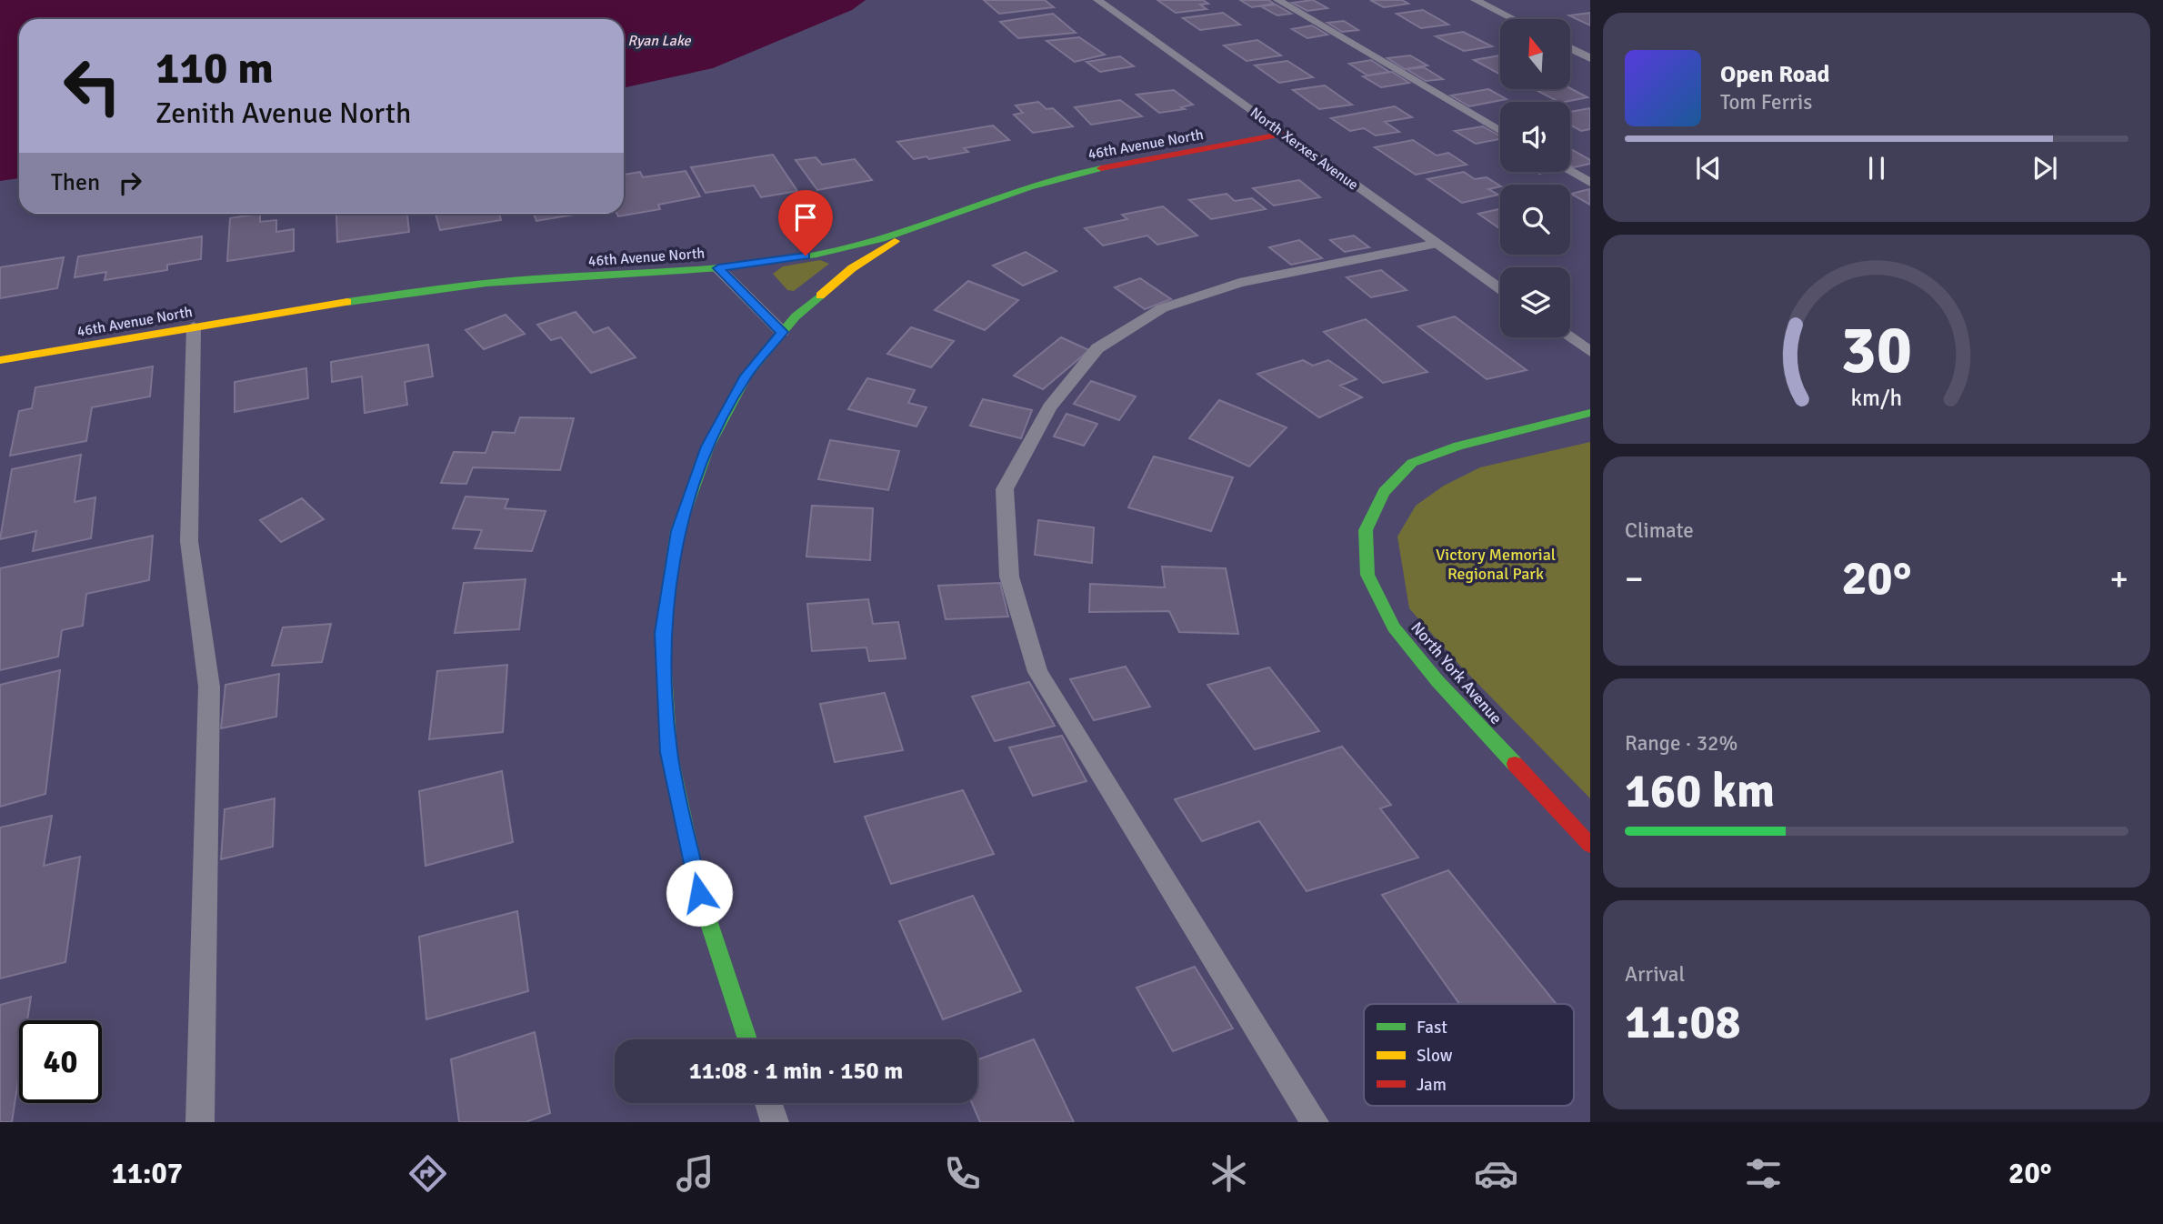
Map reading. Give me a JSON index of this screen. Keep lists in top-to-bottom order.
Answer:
{
  "streets": {
    "street": ["46th Avenue North", "North Xerxes Avenue", "North York Avenue"]
  },
  "crossings": [
    ["46th Avenue North", "North Xerxes Avenue"]
  ],
  "water": ["Ryan Lake"],
  "parks": ["Victory Memorial Regional Park"],
  "legend": ["Fast", "Slow", "Jam"],
  "north": "top",
  "page": {
    "turn": ["110 m", "Zenith Avenue North"],
    "song": ["Open Road", "Tom Ferris"],
    "then": "Then",
    "tile": [
      "Climate",
      ["Range · 32%", "160 km"],
      ["Arrival", "11:08"]
    ],
    "heat": ["−", "20°", "+"],
    "limit": "40",
    "trip": "11:08 · 1 min · 150 m",
    "tabs": ["11:07", "20°"],
    "gauge": ["30", "km/h"]
  }
}
